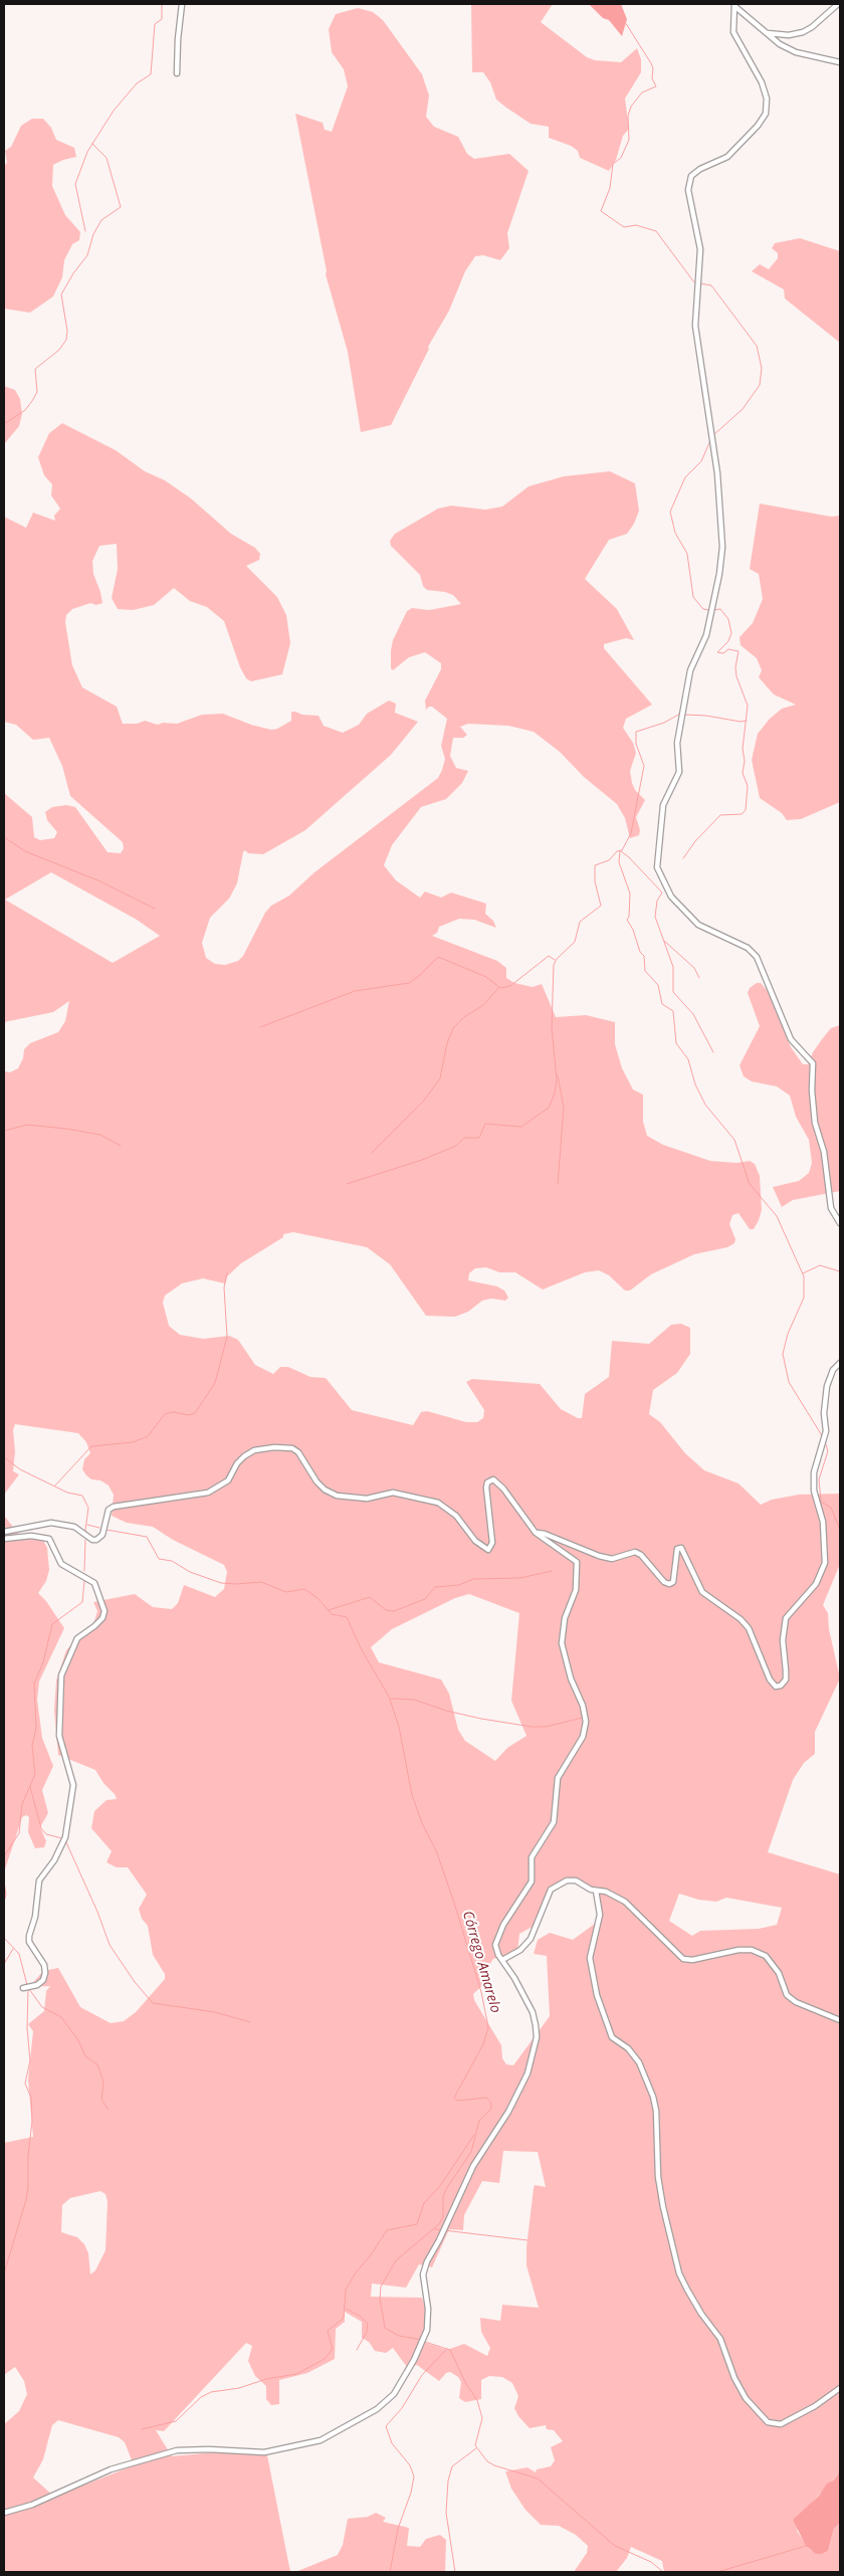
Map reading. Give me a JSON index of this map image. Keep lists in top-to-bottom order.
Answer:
{
  "water": ["Córrego Amarelo"]
}
